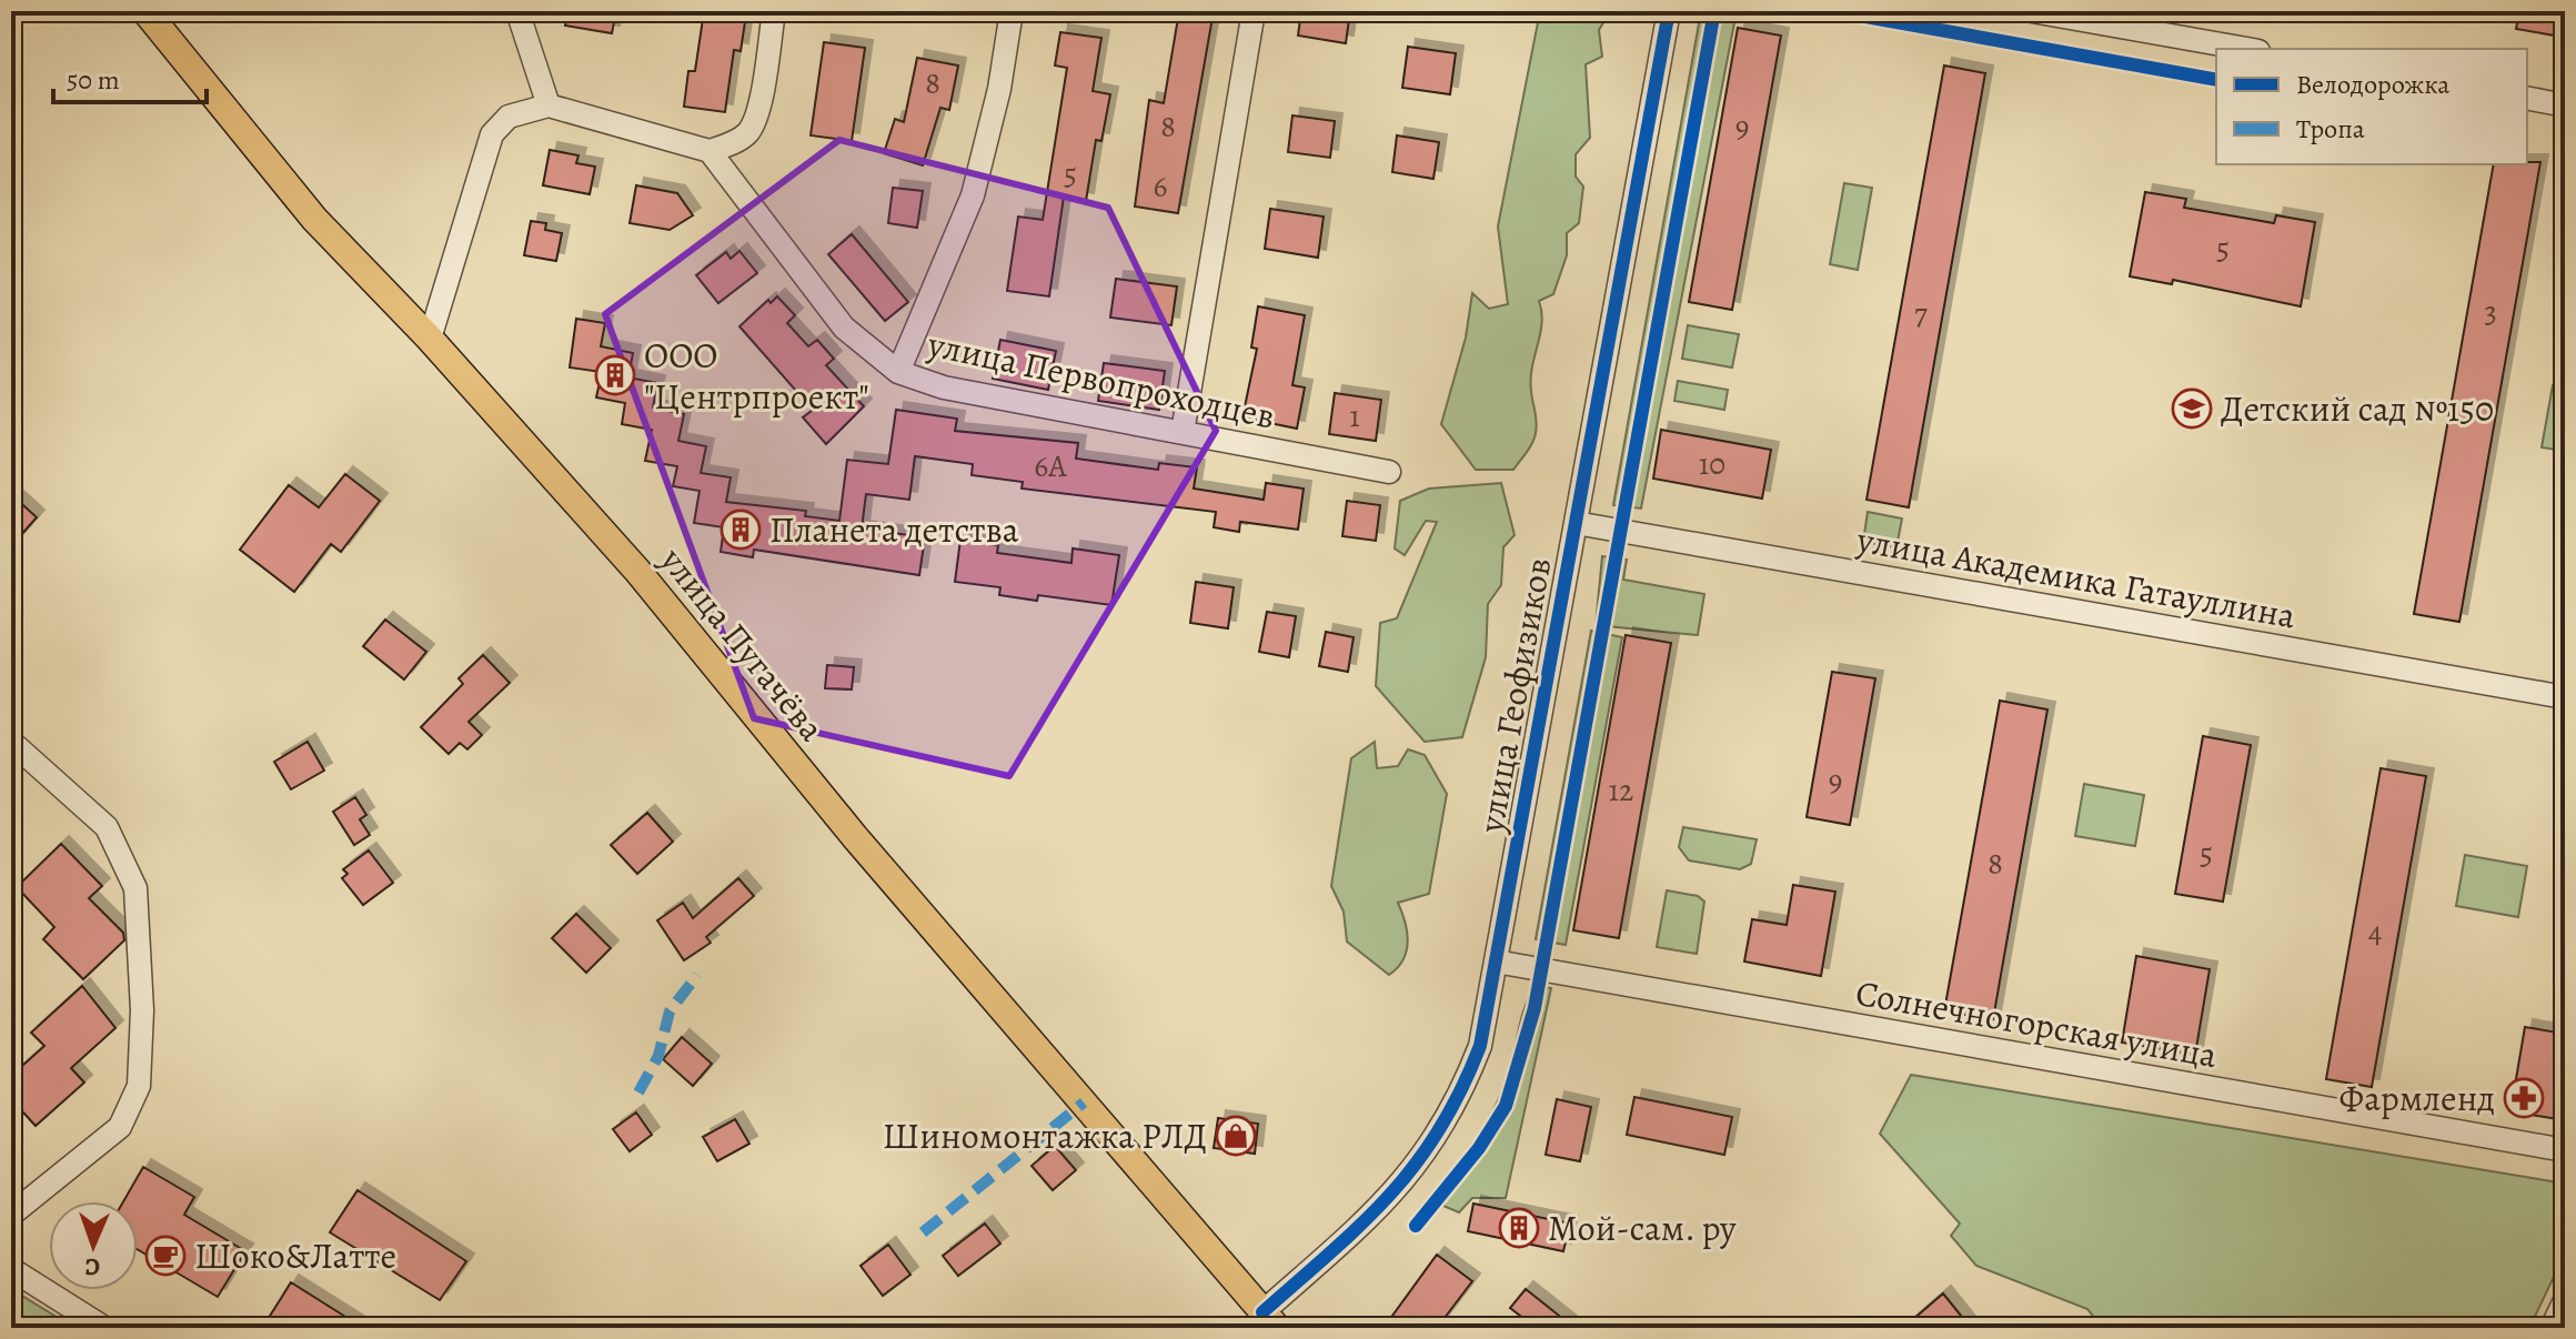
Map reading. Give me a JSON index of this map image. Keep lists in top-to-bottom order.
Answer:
{
  "streets": {
    "main road": ["улица Пугачёва"],
    "street": [
      "улица Первопроходцев",
      "улица Академика Гатауллина",
      "улица Геофизиков",
      "Солнечногорская улица"
    ]
  },
  "crossings": [
    ["улица Академика Гатауллина", "улица Геофизиков"],
    ["улица Пугачёва", "улица Геофизиков"],
    ["улица Геофизиков", "Солнечногорская улица"]
  ],
  "places": {
    "building": ["ООО \"Центрпроект\"", "Планета детства", "Мой-сам. ру"],
    "school or university": ["Детский сад №150"],
    "pharmacy": ["Фармленд"],
    "shop": ["Шиномонтажка РЛД"],
    "cafe": ["Шоко&Латте"]
  },
  "house_numbers": [
    "8",
    "8",
    "9",
    "5",
    "6",
    "5",
    "3",
    "7",
    "1",
    "10",
    "6А",
    "9",
    "12",
    "5",
    "8",
    "4"
  ],
  "legend": ["Велодорожка", "Тропа"],
  "scale_bar": "50 m",
  "north": "bottom"
}
